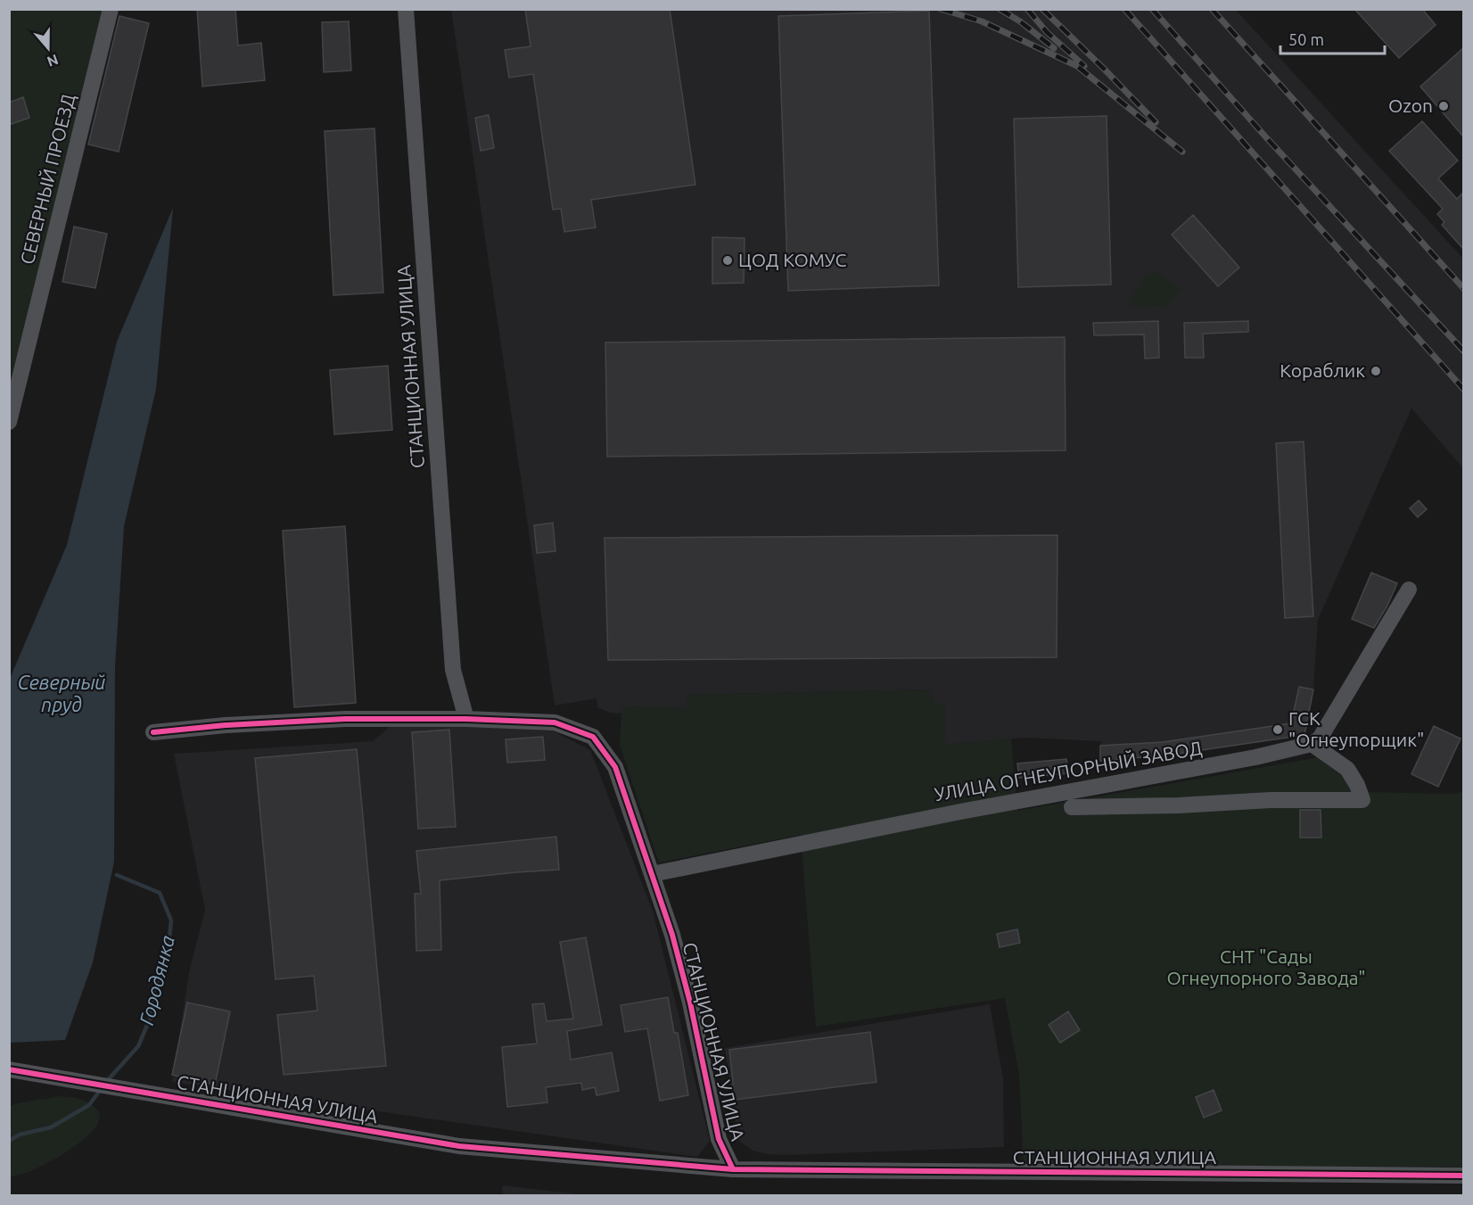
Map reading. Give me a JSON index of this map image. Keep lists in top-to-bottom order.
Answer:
{
  "streets": {
    "street": ["СЕВЕРНЫЙ ПРОЕЗД", "СТАНЦИОННАЯ УЛИЦА", "УЛИЦА ОГНЕУПОРНЫЙ ЗАВОД"]
  },
  "crossings": [
    ["СТАНЦИОННАЯ УЛИЦА", "УЛИЦА ОГНЕУПОРНЫЙ ЗАВОД"]
  ],
  "water": ["Северный пруд", "Городянка"],
  "parks": ["СНТ \"Сады Огнеупорного Завода\""],
  "places": [
    "Ozon",
    "ЦОД КОМУС",
    "Кораблик",
    "ГСК \"Огнеупорщик\""
  ],
  "scale_bar": "50 m",
  "north": "bottom"
}
